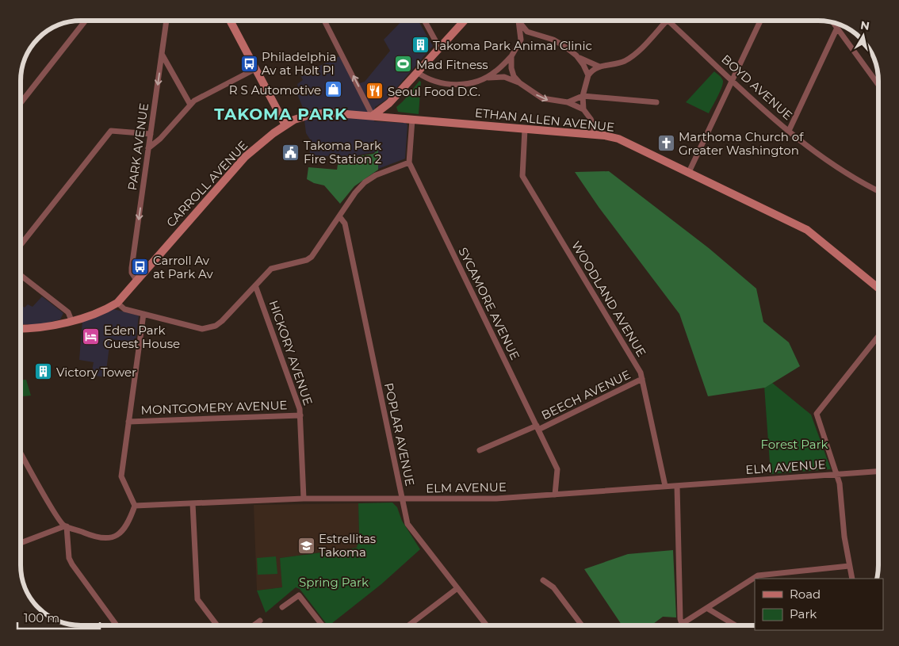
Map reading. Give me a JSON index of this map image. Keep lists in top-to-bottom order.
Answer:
{
  "streets": {
    "main road": ["ETHAN ALLEN AVENUE", "CARROLL AVENUE"],
    "street": [
      "BOYD AVENUE",
      "PARK AVENUE",
      "WOODLAND AVENUE",
      "SYCAMORE AVENUE",
      "HICKORY AVENUE",
      "BEECH AVENUE",
      "MONTGOMERY AVENUE",
      "POPLAR AVENUE",
      "ELM AVENUE"
    ]
  },
  "crossings": [
    ["ETHAN ALLEN AVENUE", "CARROLL AVENUE"],
    ["ETHAN ALLEN AVENUE", "WOODLAND AVENUE"],
    ["PARK AVENUE", "CARROLL AVENUE"],
    ["WOODLAND AVENUE", "BEECH AVENUE"],
    ["WOODLAND AVENUE", "ELM AVENUE"],
    ["SYCAMORE AVENUE", "BEECH AVENUE"],
    ["SYCAMORE AVENUE", "ELM AVENUE"],
    ["HICKORY AVENUE", "MONTGOMERY AVENUE"],
    ["HICKORY AVENUE", "ELM AVENUE"],
    ["POPLAR AVENUE", "ELM AVENUE"]
  ],
  "one_way": ["PARK AVENUE"],
  "districts": ["TAKOMA PARK"],
  "parks": ["Forest Park", "Spring Park"],
  "places": {
    "building": ["Takoma Park Animal Clinic", "Victory Tower"],
    "bus stop": ["Philadelphia Av at Holt Pl", "Carroll Av at Park Av"],
    "sports": ["Mad Fitness"],
    "shop": ["R S Automotive"],
    "restaurant": ["Seoul Food D.C."],
    "church": ["Marthoma Church of Greater Washington"],
    "public building": ["Takoma Park Fire Station 2"],
    "hotel": ["Eden Park Guest House"],
    "school or university": ["Estrellitas Takoma"]
  },
  "legend": ["Road", "Park"],
  "scale_bar": "100 m",
  "north": "top"
}
